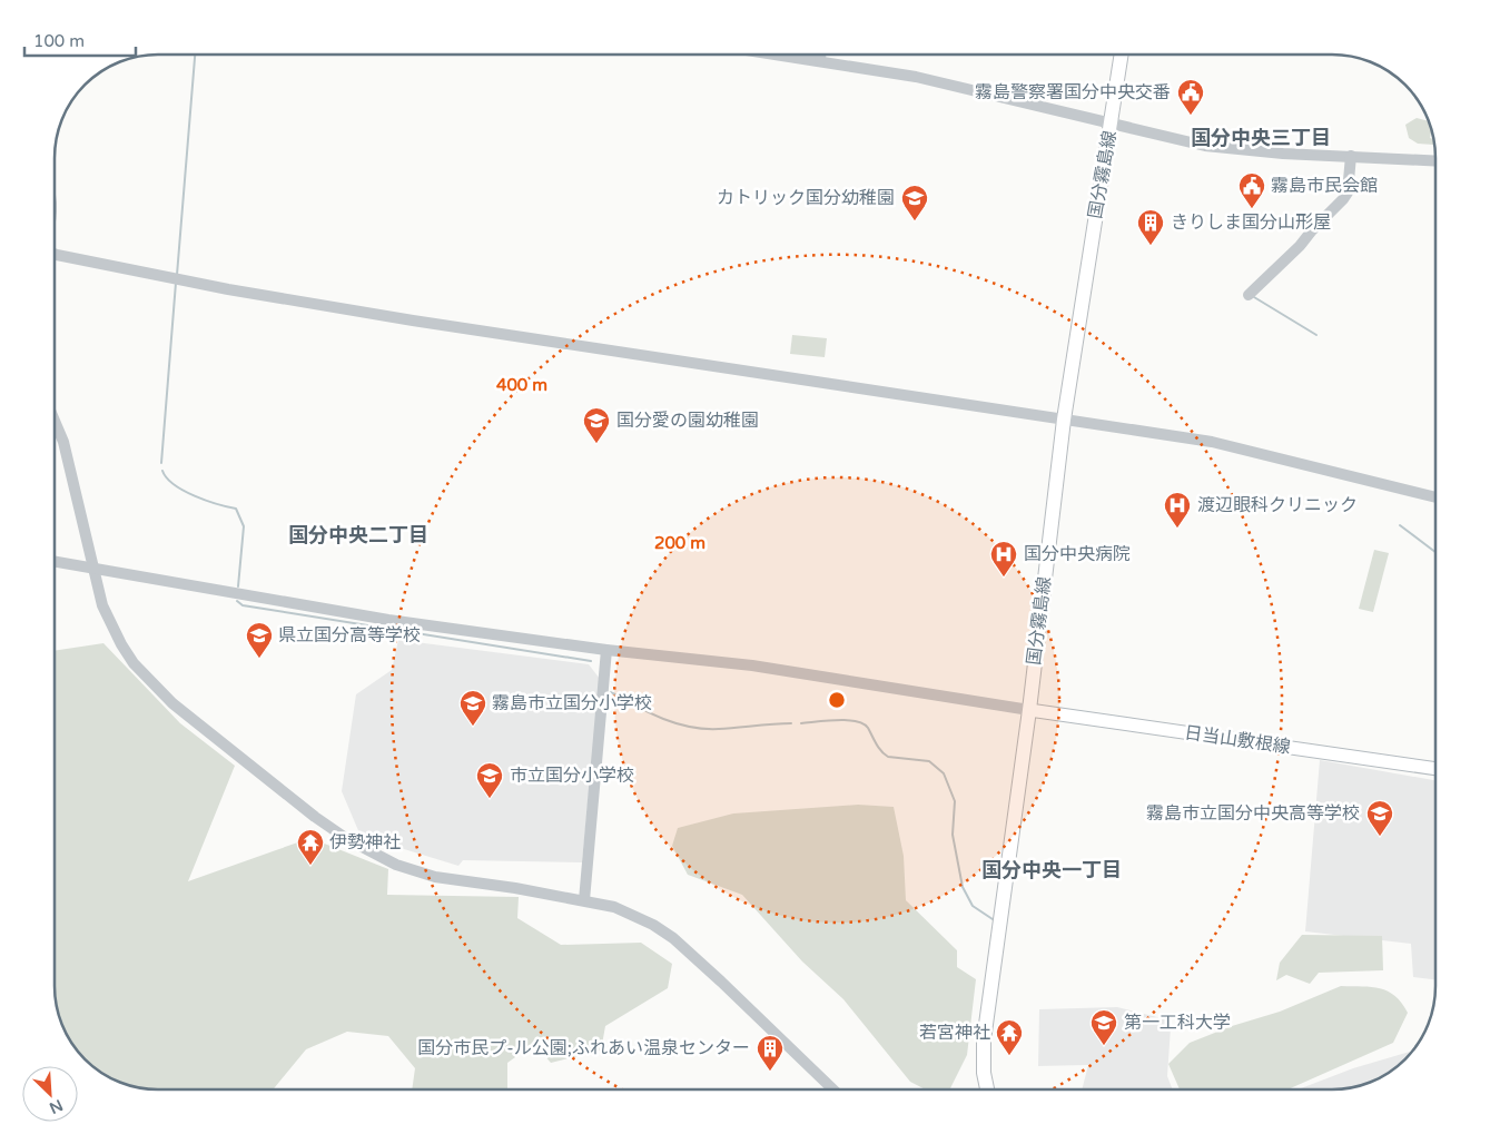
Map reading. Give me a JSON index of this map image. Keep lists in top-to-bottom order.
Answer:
{
  "streets": {
    "main road": ["国分霧島線", "日当山敷根線"]
  },
  "crossings": [
    ["国分霧島線", "日当山敷根線"]
  ],
  "districts": ["国分中央三丁目", "国分中央二丁目", "国分中央一丁目"],
  "places": {
    "public building": ["霧島警察署国分中央交番", "霧島市民会館"],
    "school or university": [
      "カトリック国分幼稚園",
      "国分愛の園幼稚園",
      "県立国分高等学校",
      "霧島市立国分小学校",
      "市立国分小学校",
      "霧島市立国分中央高等学校",
      "第一工科大学"
    ],
    "building": ["きりしま国分山形屋", "国分市民プ-ル公園;ふれあい温泉センター"],
    "hospital": ["渡辺眼科クリニック", "国分中央病院"],
    "temple": ["伊勢神社", "若宮神社"]
  },
  "scale_bar": "100 m",
  "north": "bottom right",
  "rings": ["400 m", "200 m"]
}
